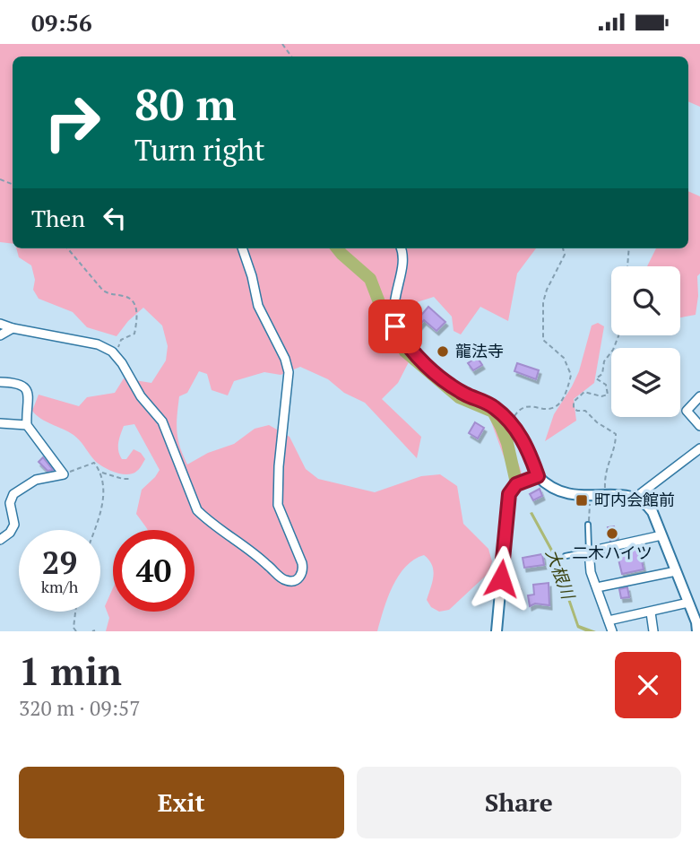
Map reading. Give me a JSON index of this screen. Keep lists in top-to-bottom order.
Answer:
{
  "water": ["大根川"],
  "places": {
    "other": ["龍法寺", "二木ハイツ"],
    "transit": ["町内会館前"]
  },
  "page": {
    "status": "09:56",
    "turn": ["80 m", "Turn right"],
    "then": "Then",
    "speed": "29 km/h",
    "limit": "40",
    "heading": ["1 min", "320 m · 09:57"],
    "buttons": ["Exit", "Share"]
  }
}
